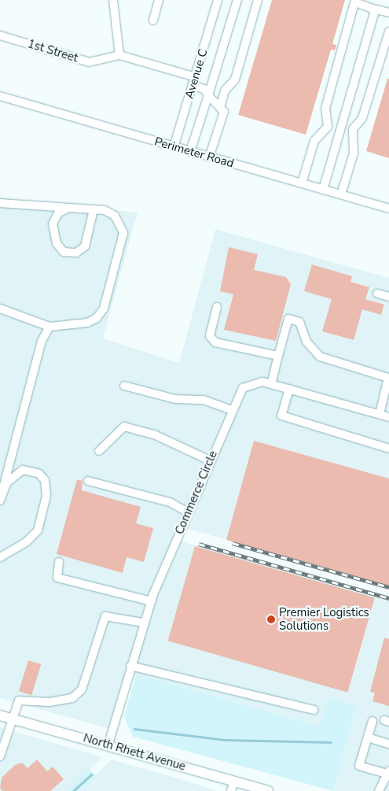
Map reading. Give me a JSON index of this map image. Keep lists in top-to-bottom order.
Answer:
{
  "streets": {
    "main road": ["North Rhett Avenue"],
    "street": [
      "1st Street",
      "Avenue C",
      "Perimeter Road",
      "Commerce Circle"
    ]
  },
  "crossings": [
    ["Avenue C", "Perimeter Road"],
    ["Commerce Circle", "North Rhett Avenue"]
  ],
  "places": ["Premier Logistics Solutions"]
}
